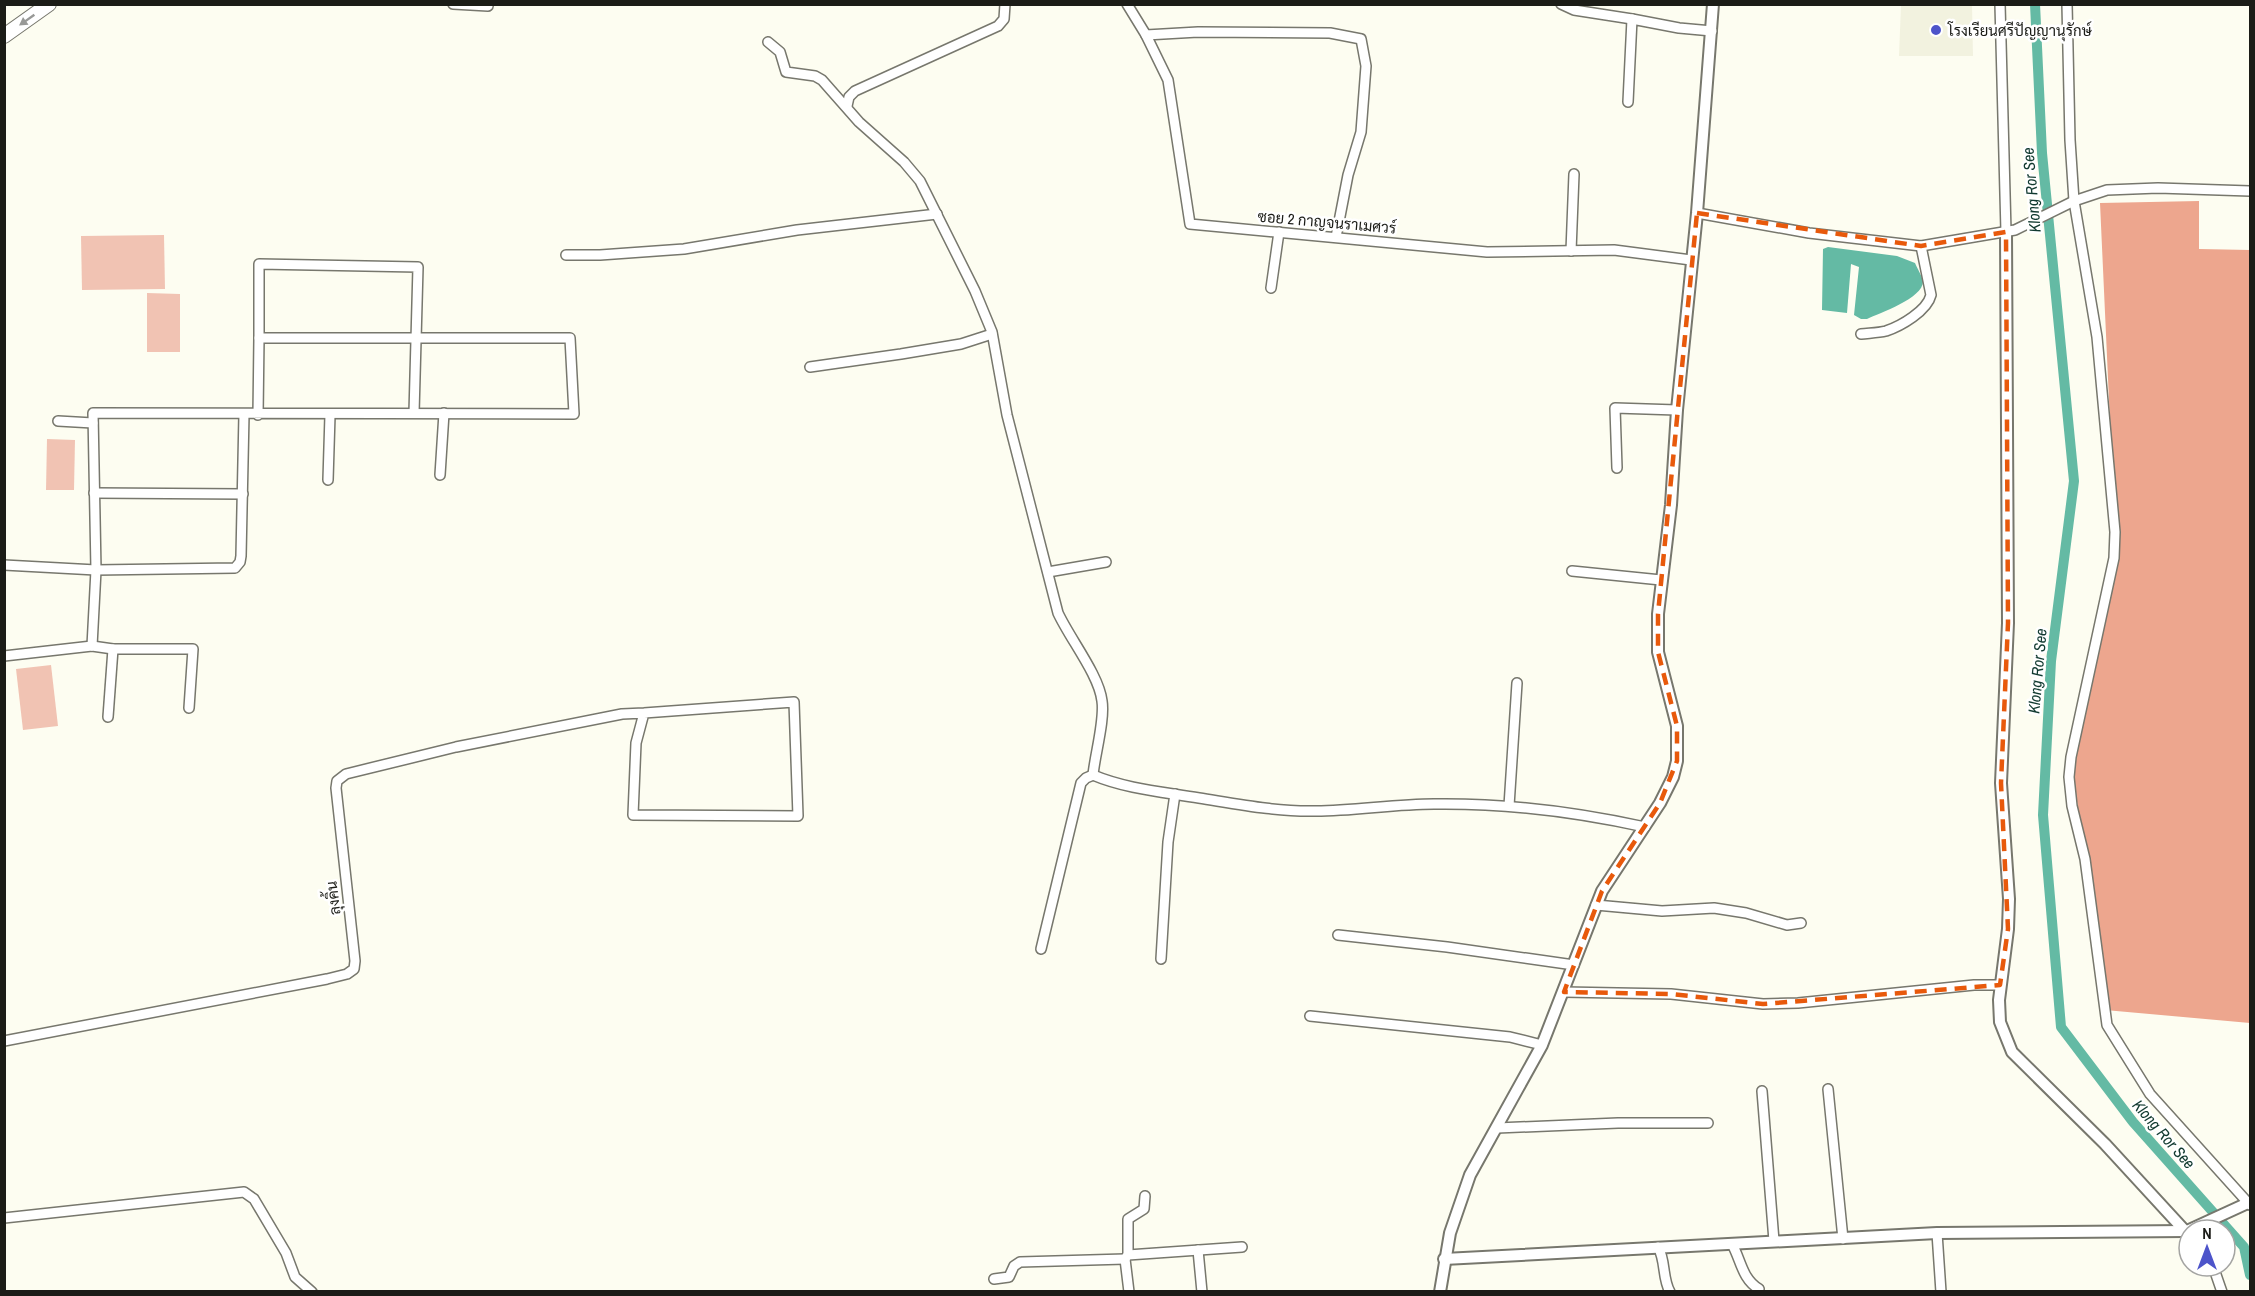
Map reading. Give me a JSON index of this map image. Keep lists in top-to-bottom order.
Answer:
{
  "streets": {
    "street": ["ซอย 2 กาญจนราเมศวร์", "ลุงคิ้น"]
  },
  "water": ["Klong Ror See"],
  "places": ["โรงเรียนศรีปัญญานุรักษ์"],
  "north": "top"
}
